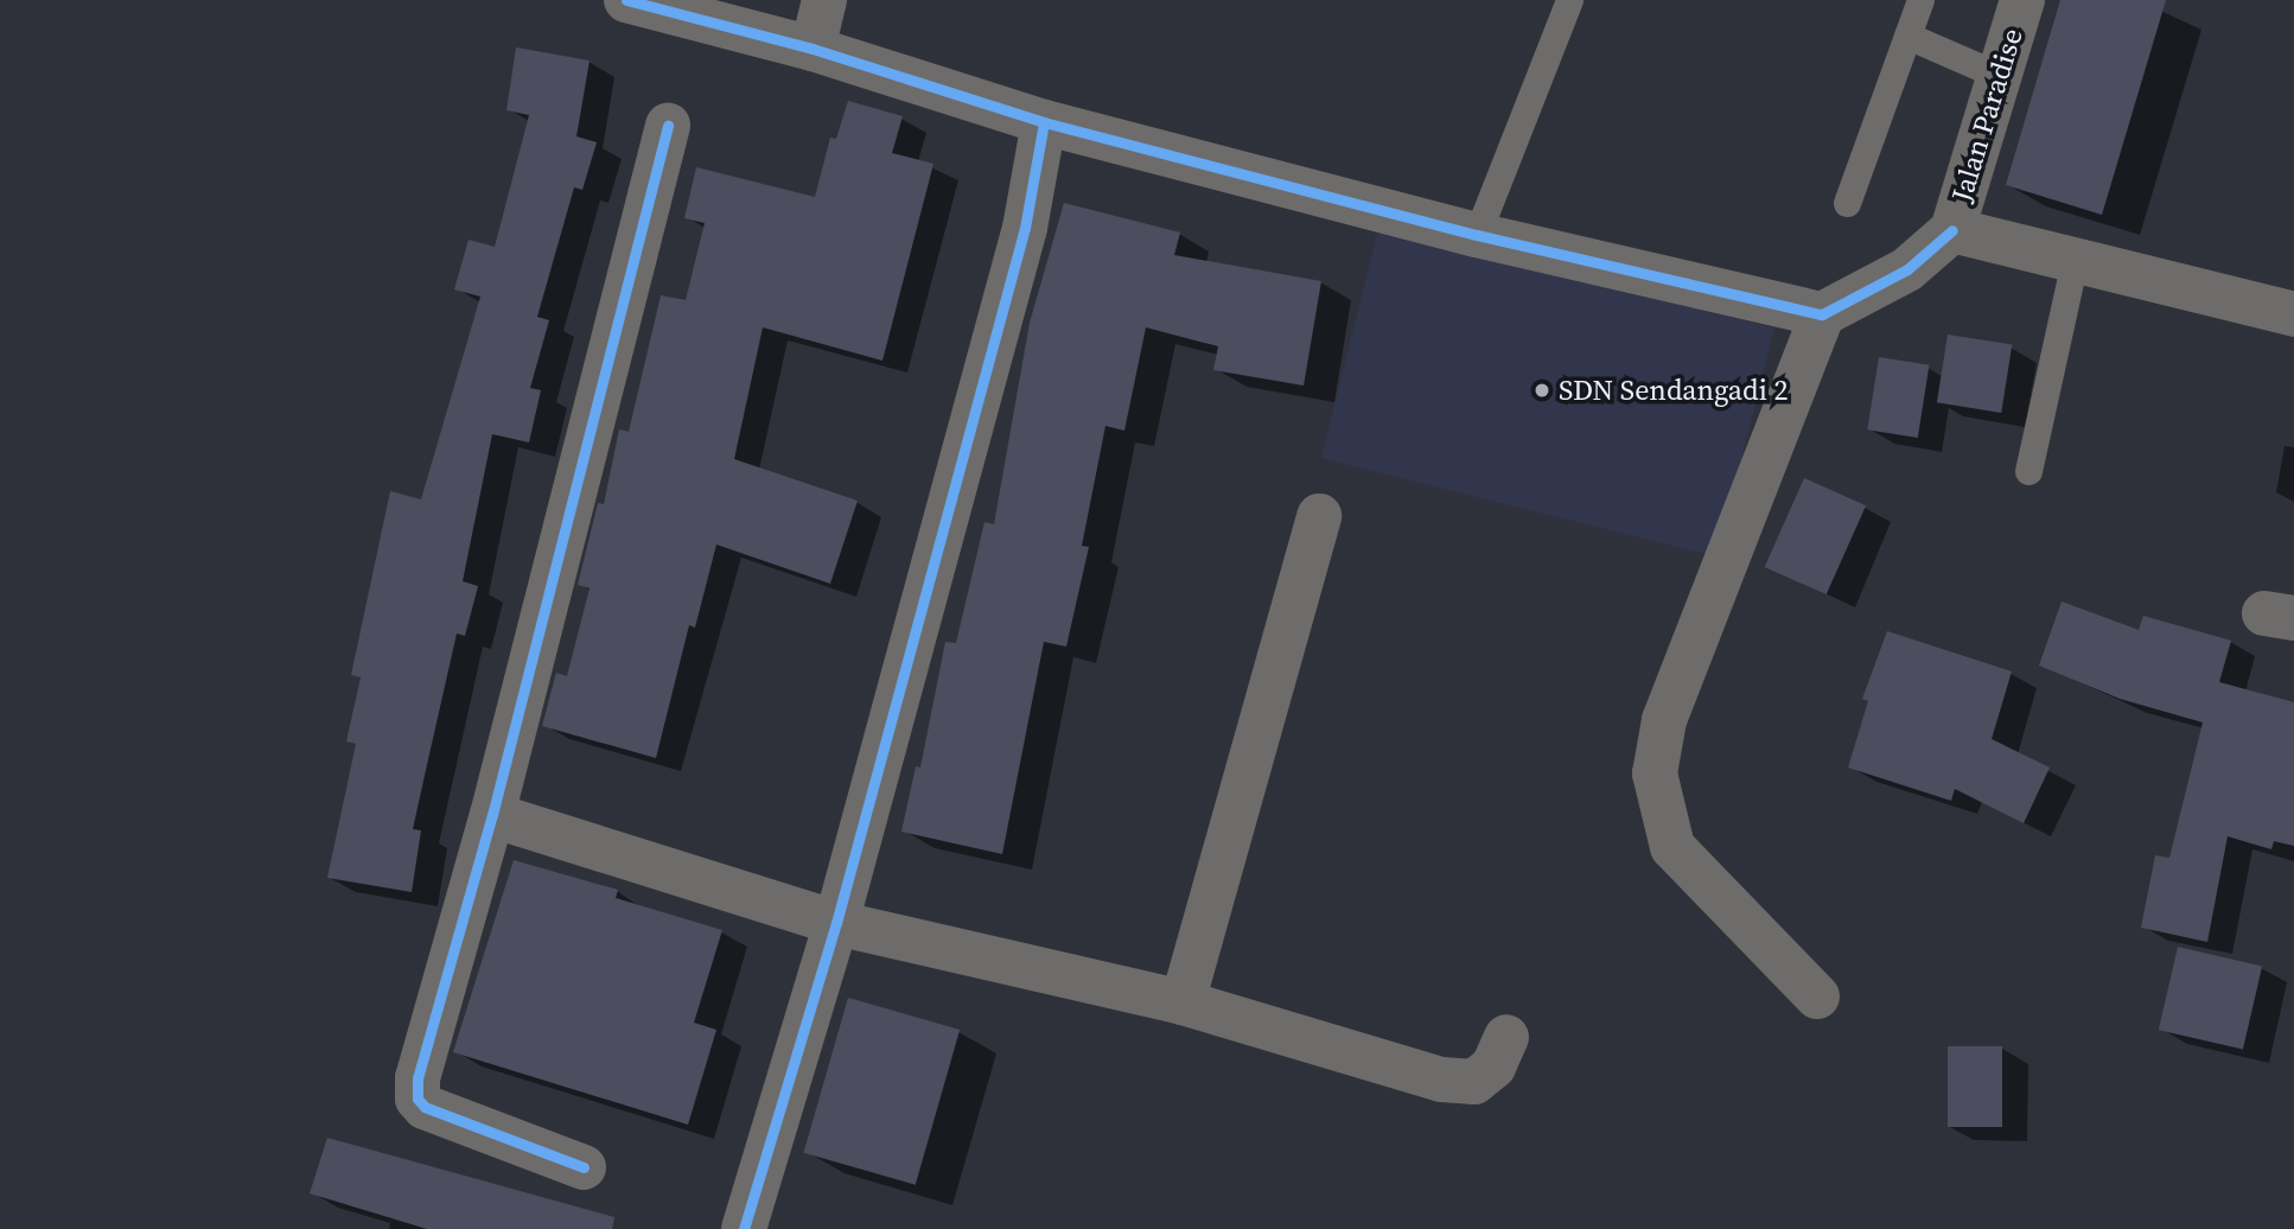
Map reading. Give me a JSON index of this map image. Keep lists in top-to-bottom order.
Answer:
{
  "streets": {
    "street": ["Jalan Paradise"]
  },
  "places": ["SDN Sendangadi 2"]
}
